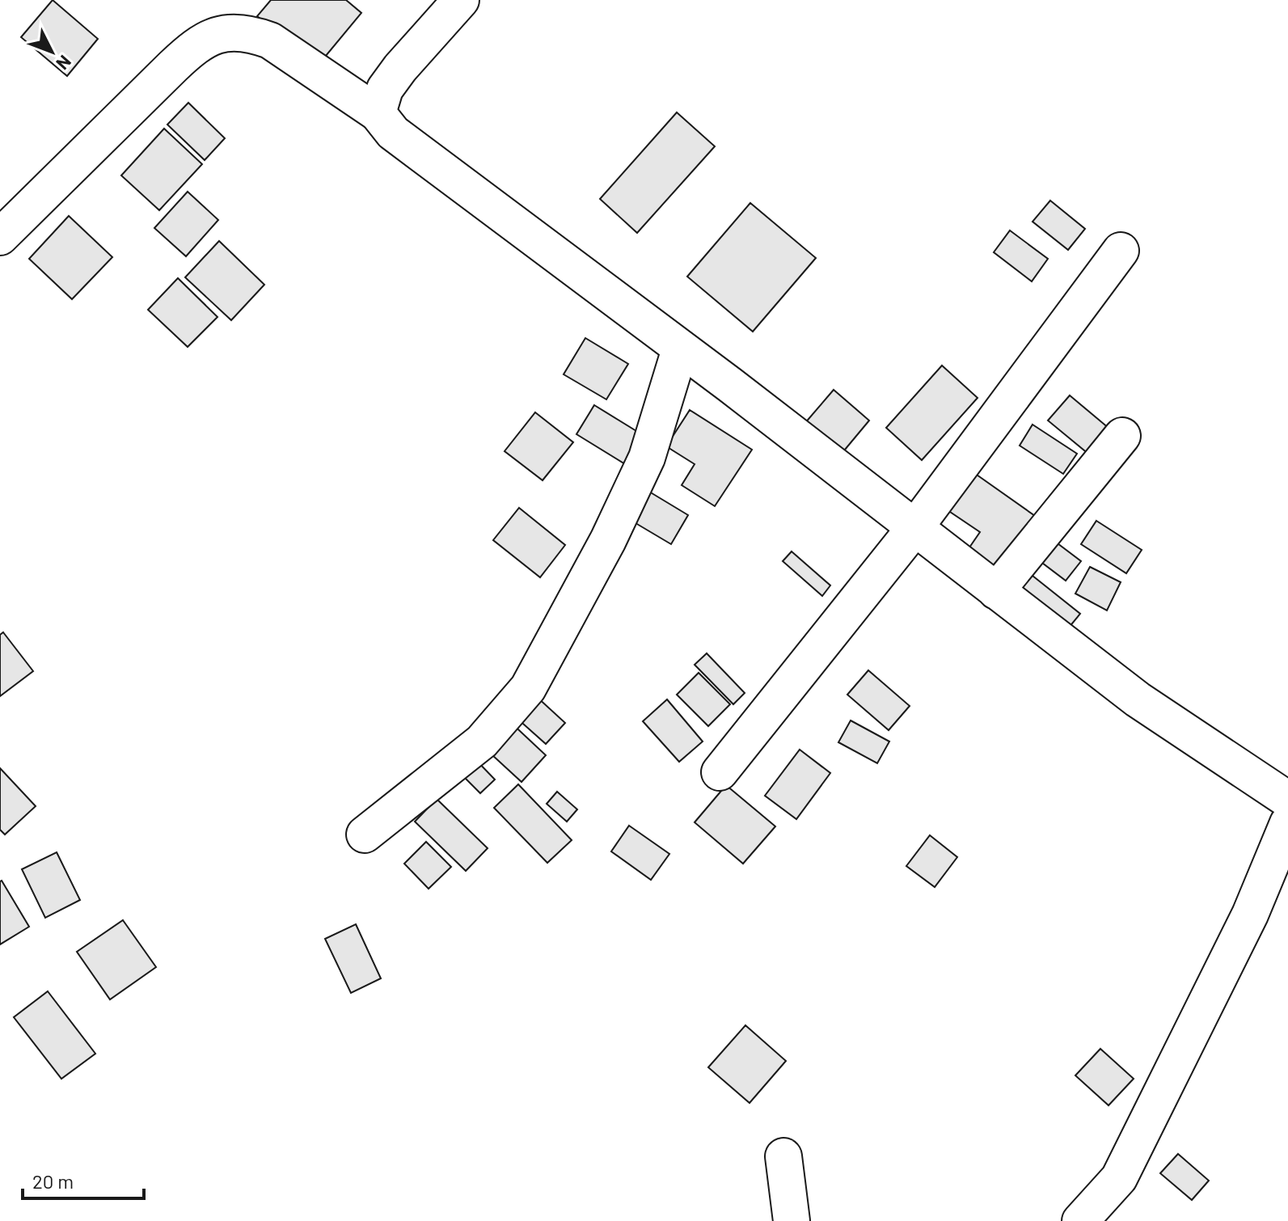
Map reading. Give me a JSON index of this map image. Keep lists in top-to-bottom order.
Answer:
{
  "scale_bar": "20 m",
  "north": "bottom right"
}
